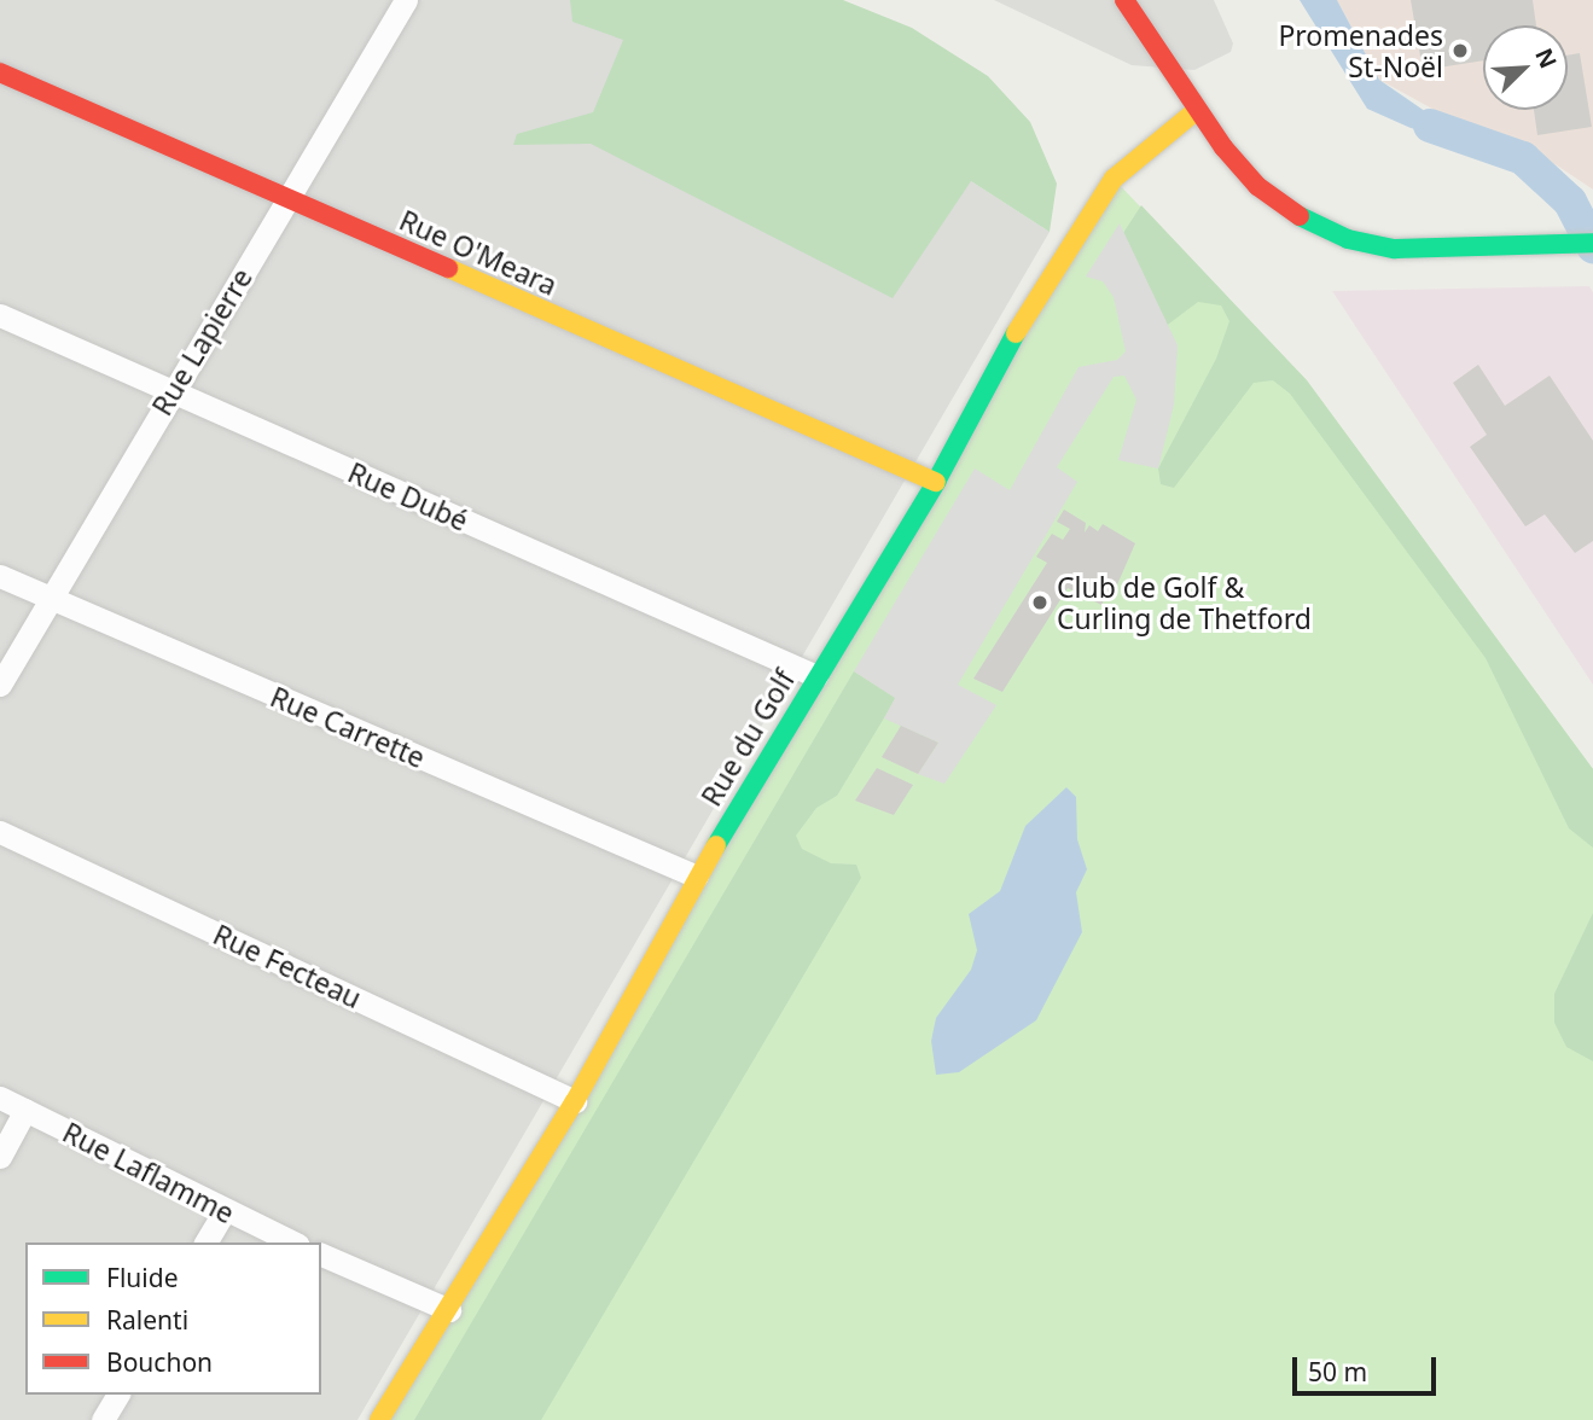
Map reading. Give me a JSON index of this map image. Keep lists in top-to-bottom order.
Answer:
{
  "streets": {
    "street": [
      "Rue O'Meara",
      "Rue Lapierre",
      "Rue Dubé",
      "Rue Carrette",
      "Rue du Golf",
      "Rue Fecteau",
      "Rue Laflamme"
    ]
  },
  "crossings": [
    ["Rue O'Meara", "Rue Lapierre"],
    ["Rue O'Meara", "Rue du Golf"],
    ["Rue Lapierre", "Rue Dubé"],
    ["Rue Lapierre", "Rue Carrette"],
    ["Rue Dubé", "Rue du Golf"],
    ["Rue Carrette", "Rue du Golf"],
    ["Rue du Golf", "Rue Fecteau"]
  ],
  "places": ["Promenades St-Noël", "Club de Golf & Curling de Thetford"],
  "legend": ["Fluide", "Ralenti", "Bouchon"],
  "scale_bar": "50 m",
  "north": "top right"
}
